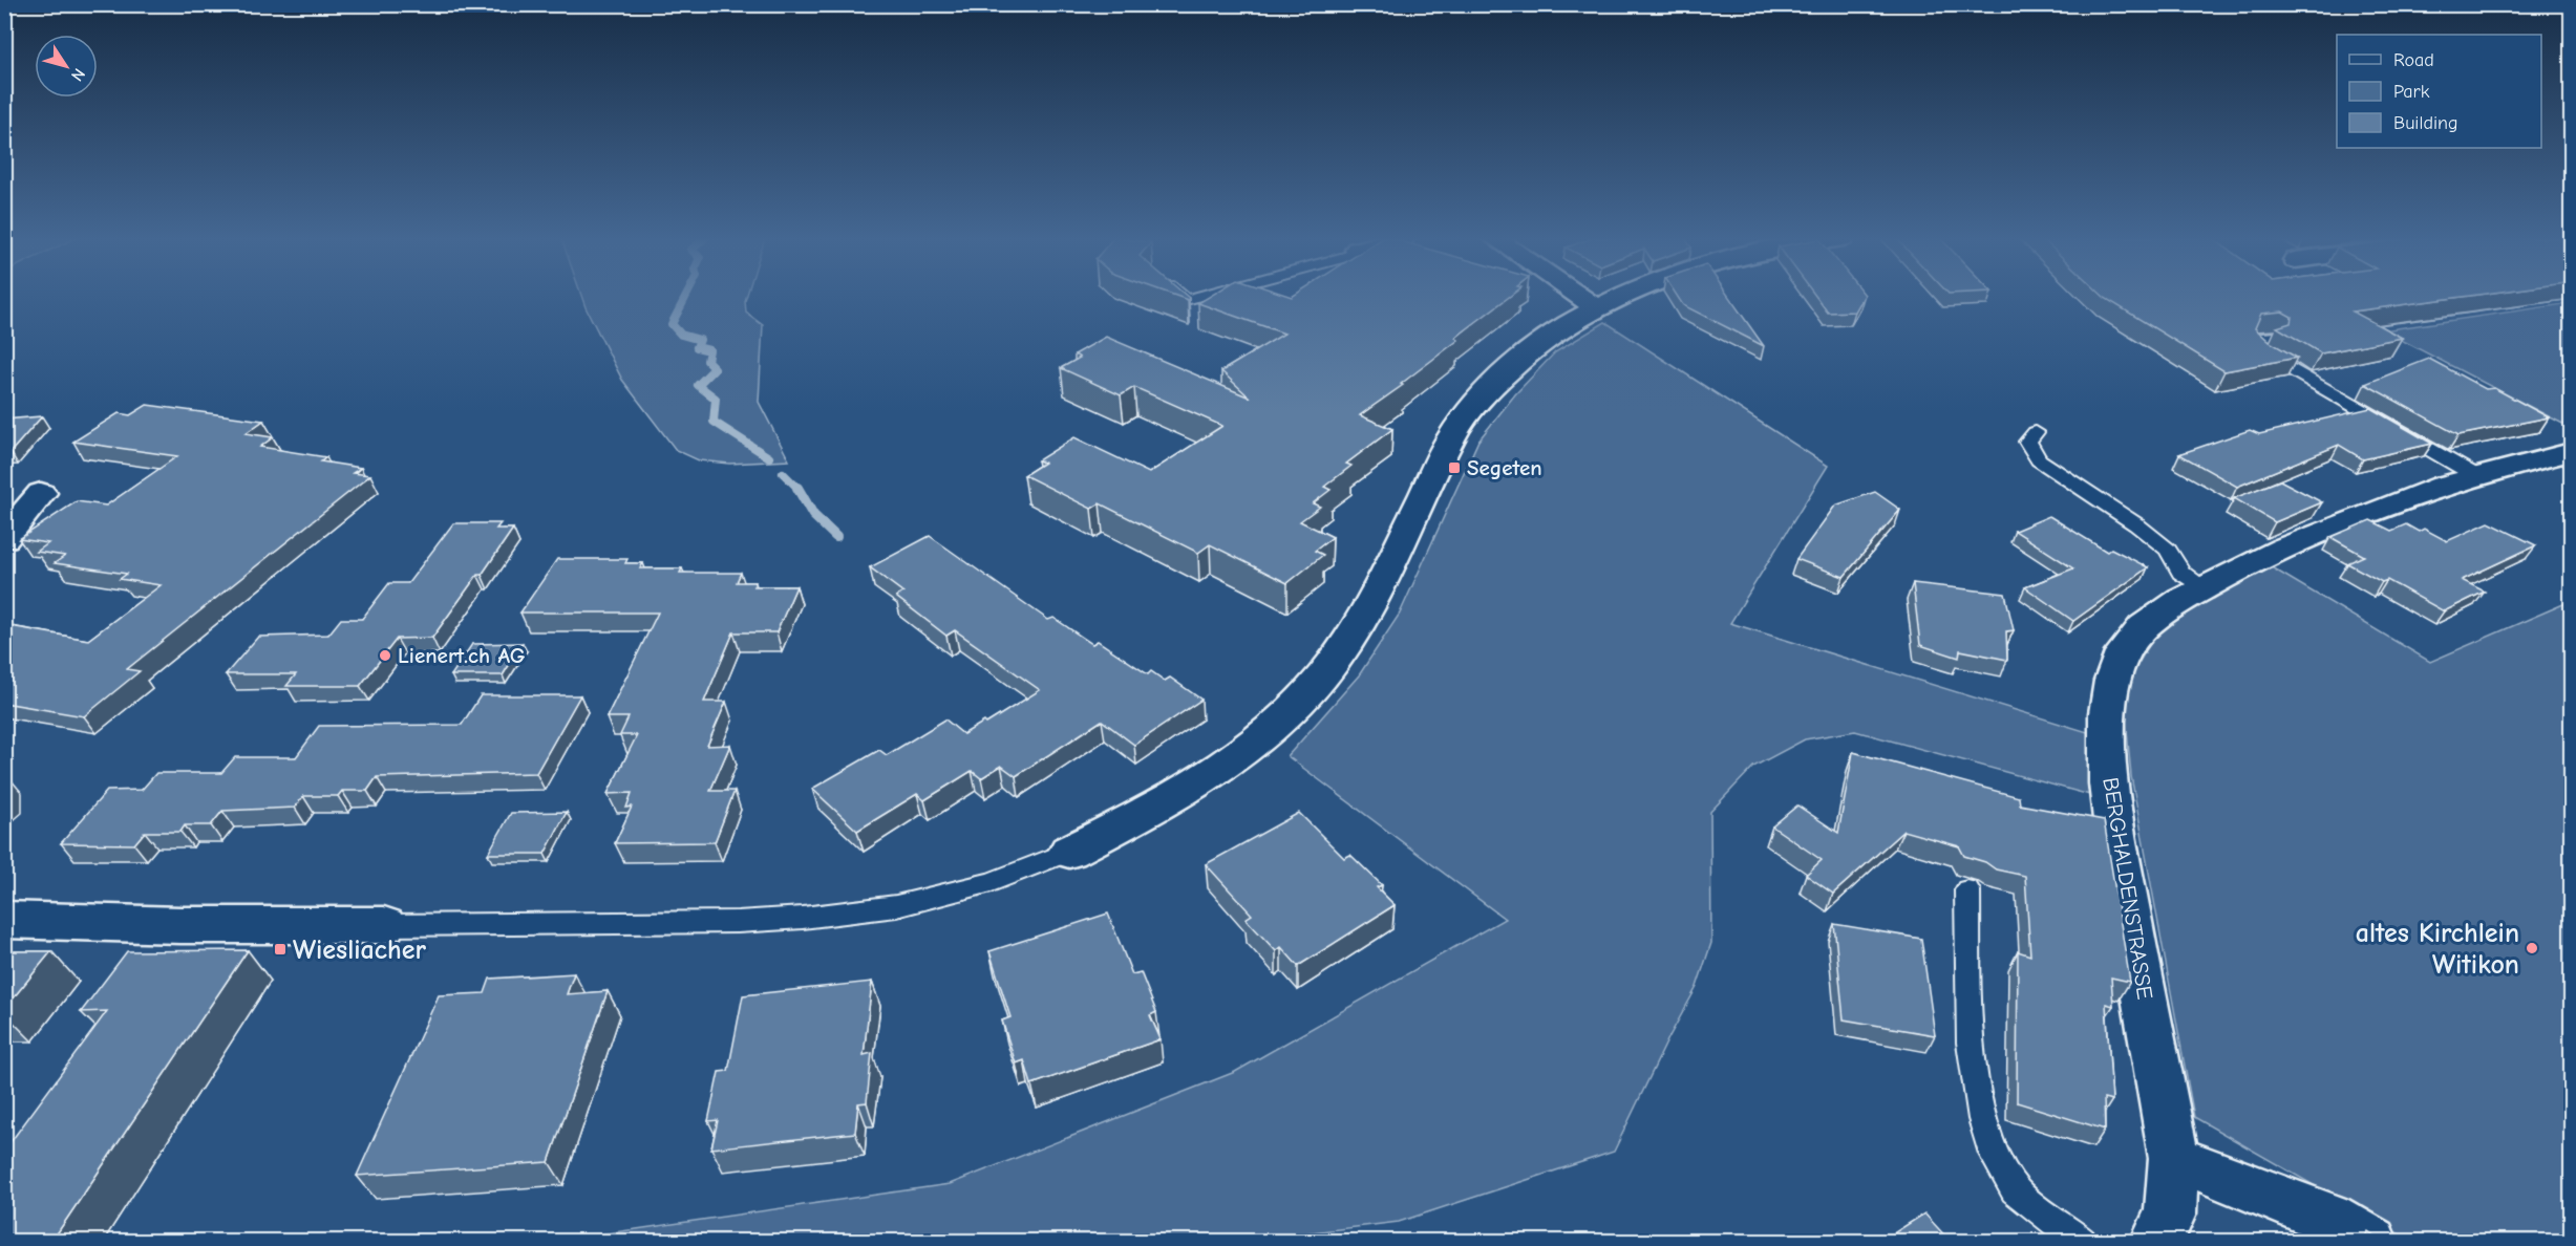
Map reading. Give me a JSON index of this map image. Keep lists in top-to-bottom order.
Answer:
{
  "streets": {
    "street": ["BERGHALDENSTRASSE"]
  },
  "places": {
    "transit": ["Segeten", "Wiesliacher"],
    "other": ["Lienert.ch AG", "altes Kirchlein Witikon"]
  },
  "legend": ["Road", "Park", "Building"],
  "north": "bottom right"
}
